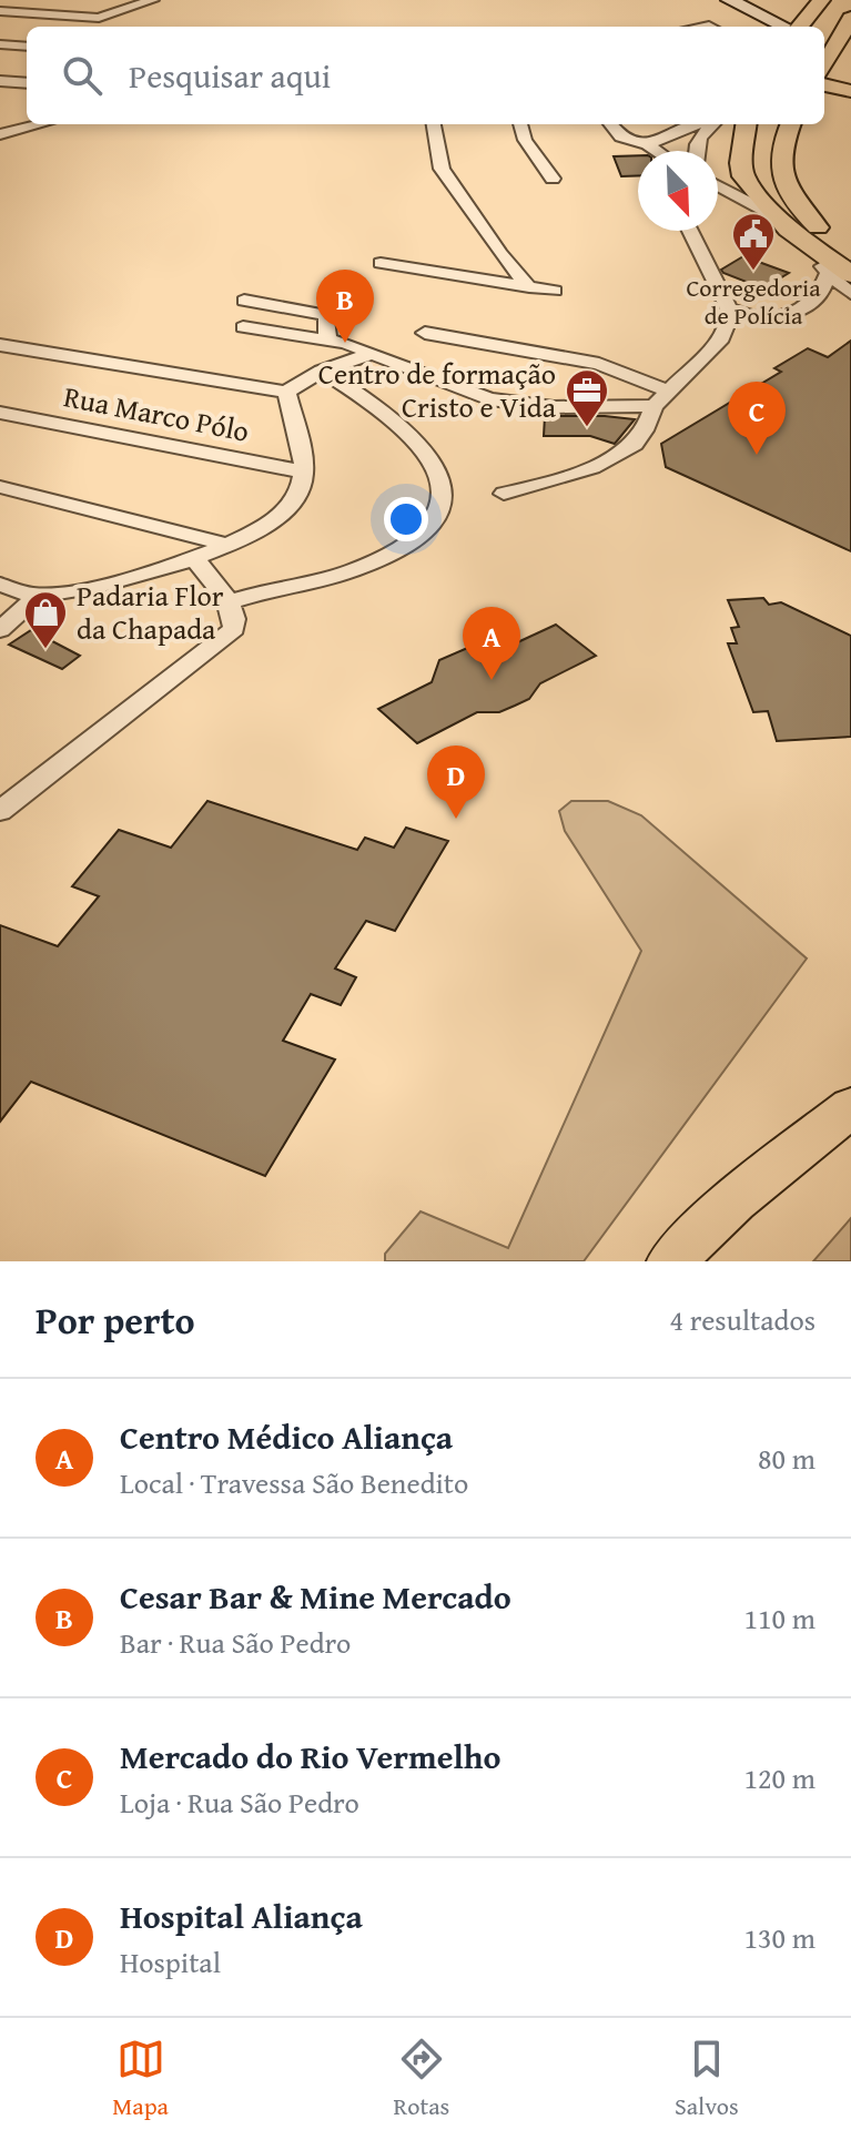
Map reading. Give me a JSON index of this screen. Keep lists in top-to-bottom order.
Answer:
{
  "streets": {
    "street": ["Rua Marco Pólo"]
  },
  "places": {
    "public building": ["Corregedoria de Polícia"],
    "office": ["Centro de formação Cristo e Vida"],
    "shop": ["Padaria Flor da Chapada"]
  },
  "north": "bottom right",
  "page": {
    "search": "Pesquisar aqui",
    "pins": [
      "B",
      "C",
      "A",
      "D"
    ],
    "heading": ["Por perto", "4 resultados"],
    "list": [
      {
        "mark": "A",
        "name": "Centro Médico Aliança",
        "note": "Local · Travessa São Benedito",
        "value": "80 m"
      },
      {
        "mark": "B",
        "name": "Cesar Bar & Mine Mercado",
        "note": "Bar · Rua São Pedro",
        "value": "110 m"
      },
      {
        "mark": "C",
        "name": "Mercado do Rio Vermelho",
        "note": "Loja · Rua São Pedro",
        "value": "120 m"
      },
      {
        "mark": "D",
        "name": "Hospital Aliança",
        "note": "Hospital",
        "value": "130 m"
      }
    ],
    "nav": ["Mapa", "Rotas", "Salvos"]
  }
}
